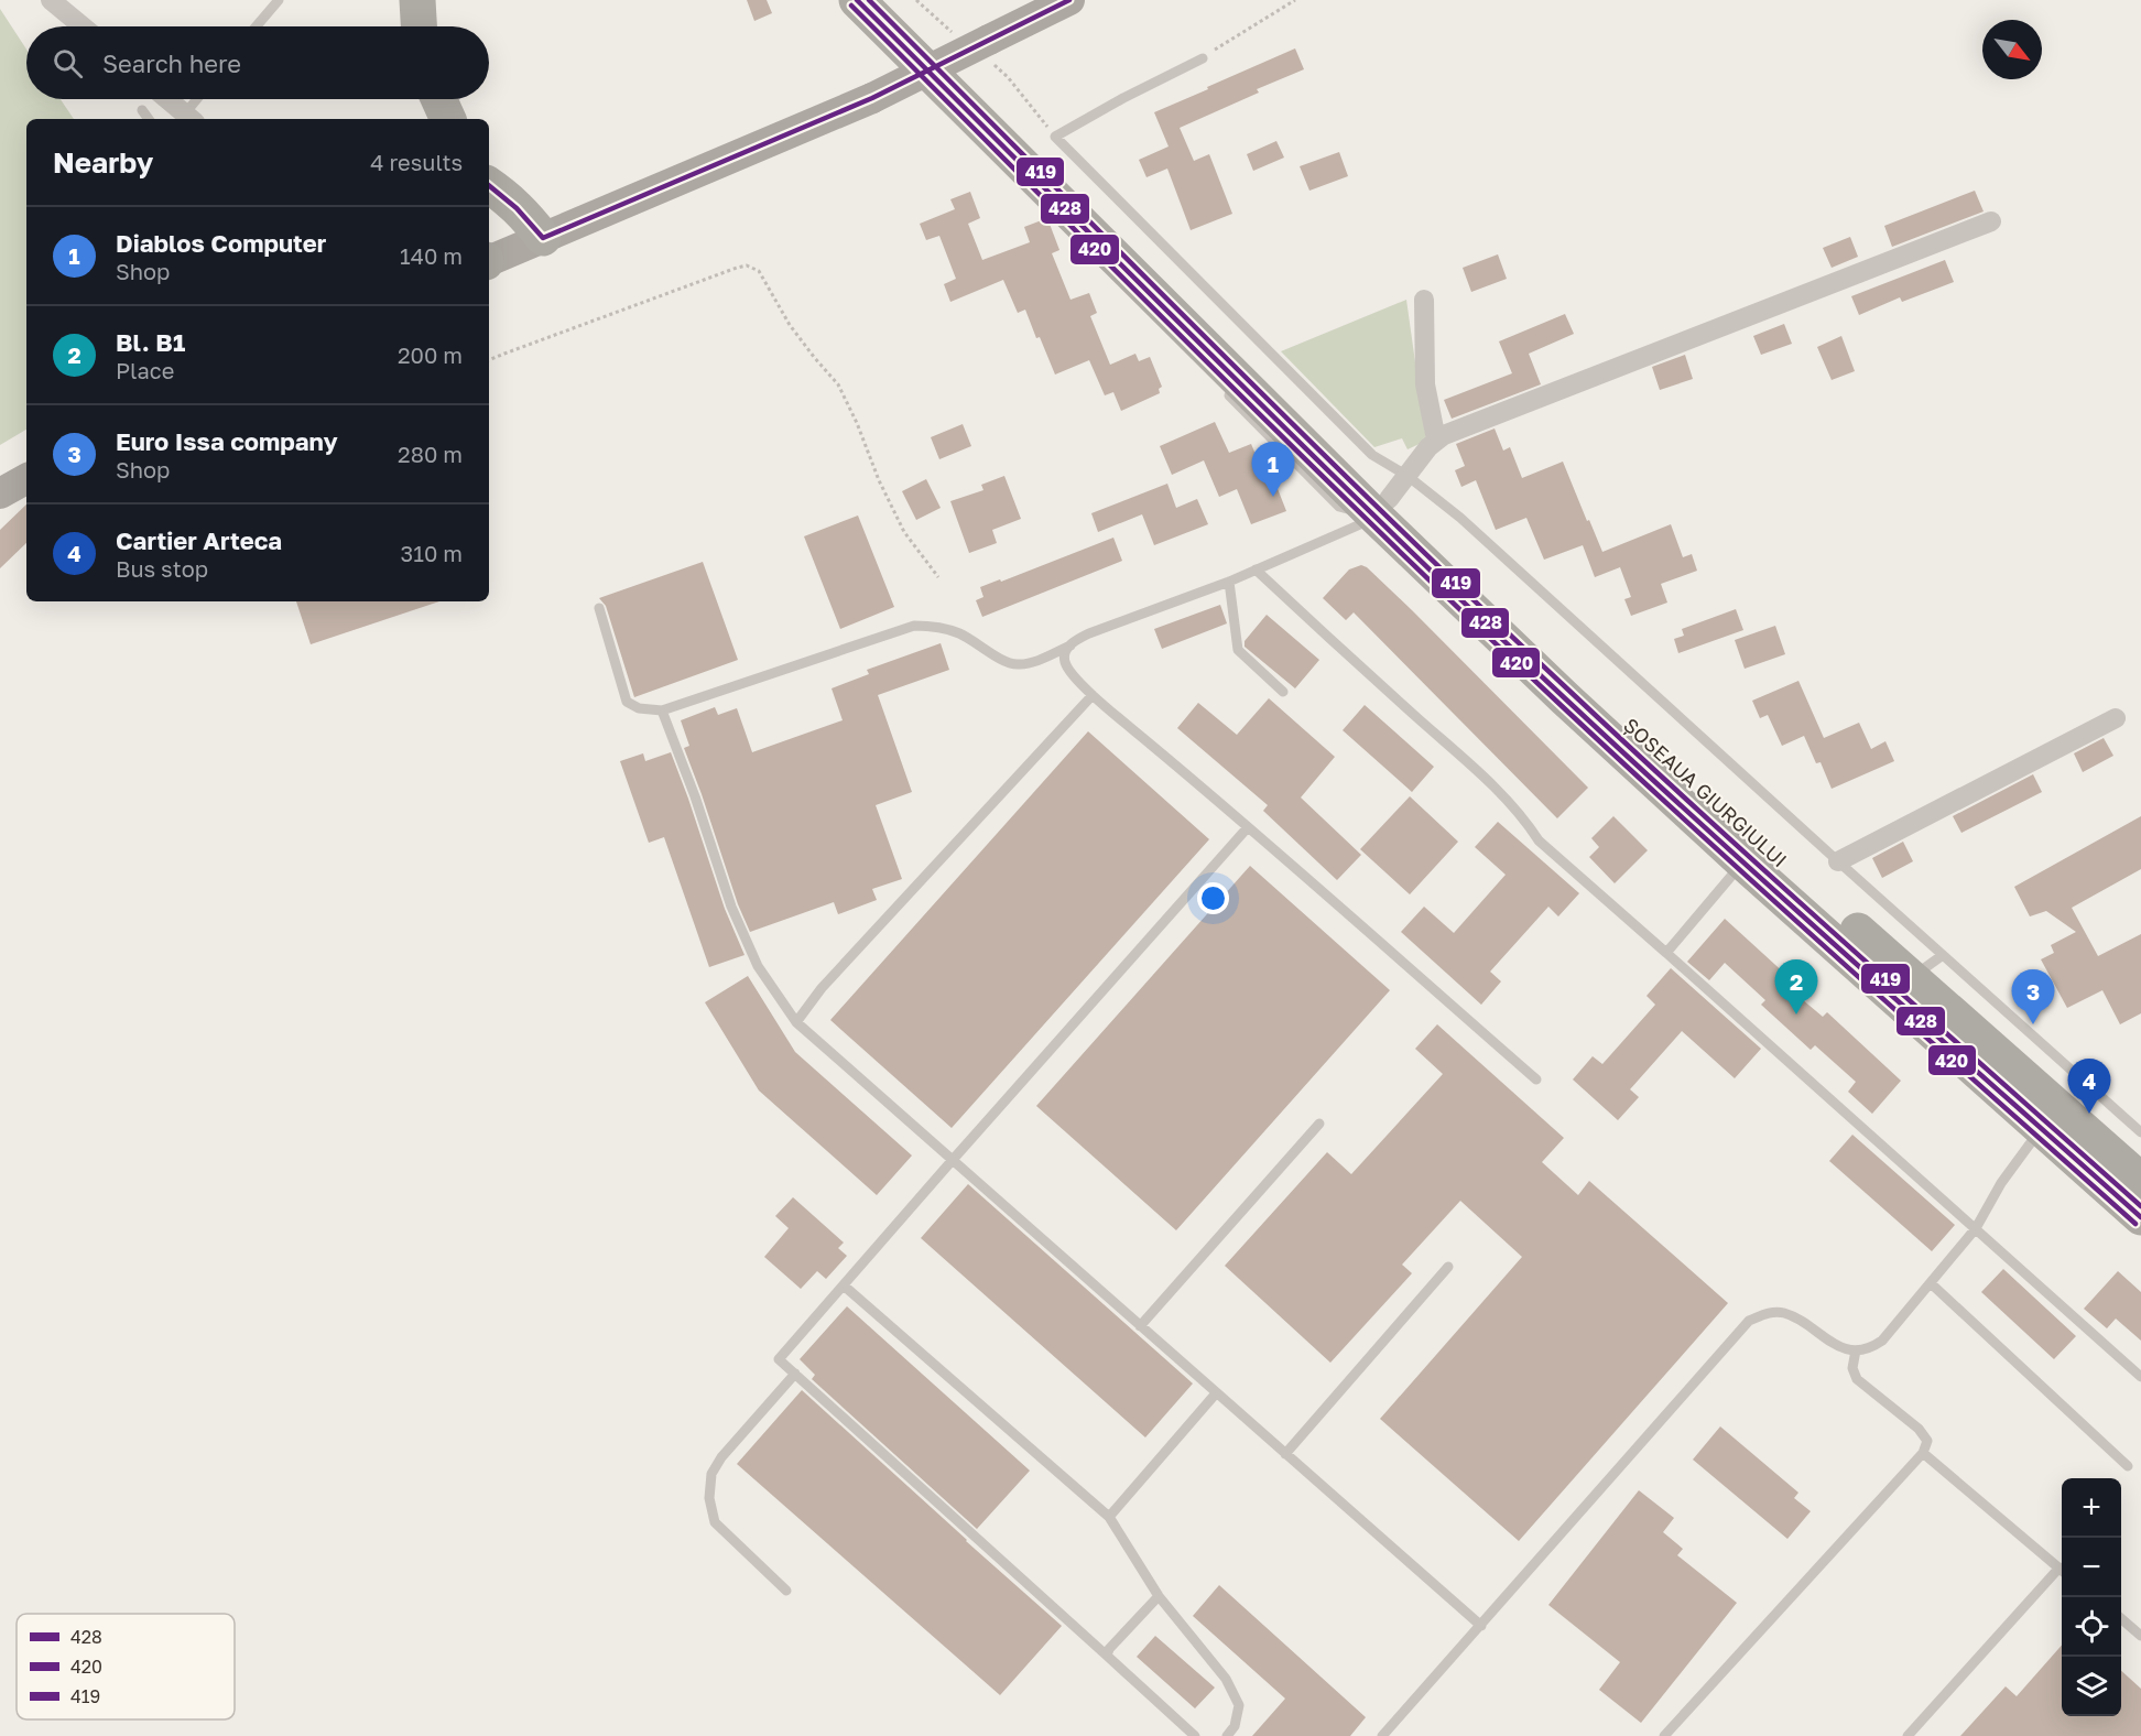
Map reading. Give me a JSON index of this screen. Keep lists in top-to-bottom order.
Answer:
{
  "streets": {
    "highway": ["ȘOSEAUA GIURGIULUI"]
  },
  "lines": ["transit line 428", "transit line 419", "transit line 420"],
  "legend": ["428", "420", "419"],
  "north": "bottom right",
  "page": {
    "search": "Search here",
    "heading": ["Nearby", "4 results"],
    "list": [
      {
        "mark": "1",
        "name": "Diablos Computer",
        "note": "Shop",
        "value": "140 m"
      },
      {
        "mark": "2",
        "name": "Bl. B1",
        "note": "Place",
        "value": "200 m"
      },
      {
        "mark": "3",
        "name": "Euro Issa company",
        "note": "Shop",
        "value": "280 m"
      },
      {
        "mark": "4",
        "name": "Cartier Arteca",
        "note": "Bus stop",
        "value": "310 m"
      }
    ],
    "pins": [
      "1",
      "2",
      "3",
      "4"
    ],
    "map_buttons": ["+", "−"]
  }
}
